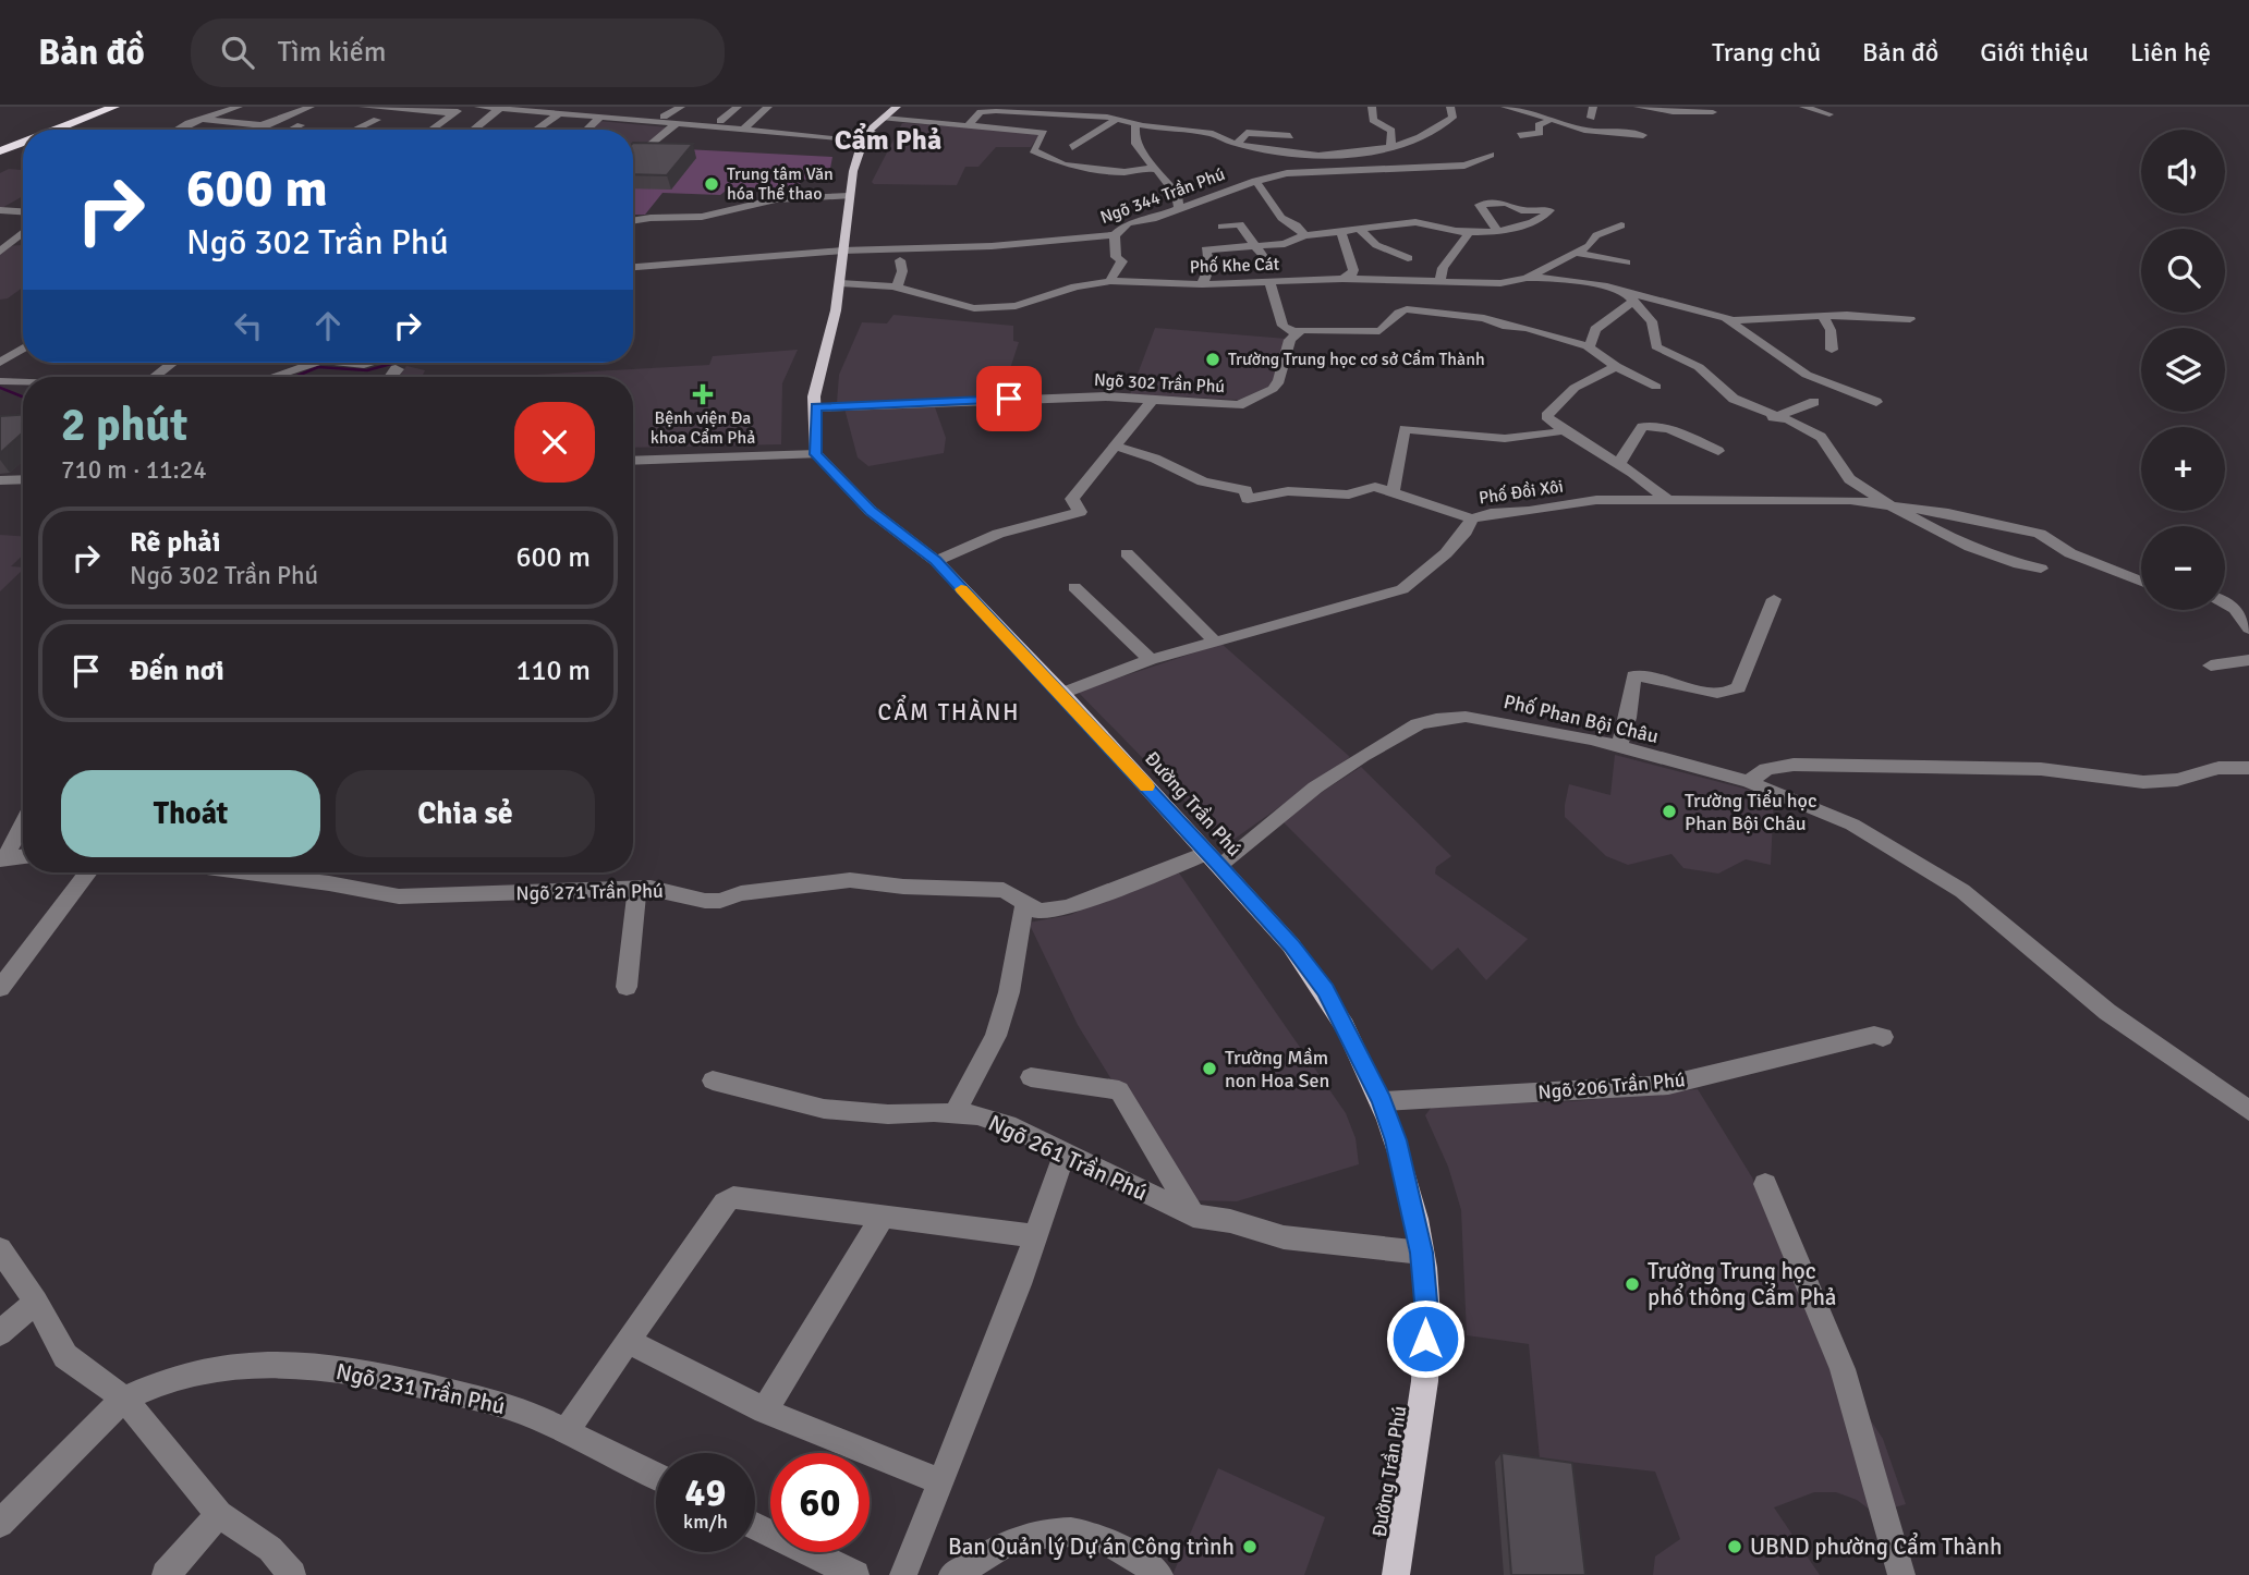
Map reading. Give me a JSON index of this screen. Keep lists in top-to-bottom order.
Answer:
{
  "streets": {
    "main road": ["Đường Trần Phú"],
    "street": [
      "Ngõ 344 Trần Phú",
      "Phố Khe Cát",
      "Ngõ 302 Trần Phú",
      "Phố Đồi Xôi",
      "Phố Phan Bội Châu",
      "Ngõ 271 Trần Phú",
      "Ngõ 206 Trần Phú",
      "Ngõ 261 Trần Phú",
      "Ngõ 231 Trần Phú"
    ]
  },
  "crossings": [
    ["Phố Đồi Xôi", "Đường Trần Phú"],
    ["Phố Phan Bội Châu", "Đường Trần Phú"],
    ["Phố Phan Bội Châu", "Ngõ 271 Trần Phú"],
    ["Đường Trần Phú", "Ngõ 271 Trần Phú"],
    ["Đường Trần Phú", "Ngõ 206 Trần Phú"],
    ["Đường Trần Phú", "Ngõ 261 Trần Phú"]
  ],
  "districts": ["Cẩm Phả", "CẨM THÀNH"],
  "places": {
    "other": [
      "Trung tâm Văn hóa Thể thao",
      "Trường Trung học cơ sở Cẩm Thành",
      "Trường Tiểu học Phan Bội Châu",
      "Trường Mầm non Hoa Sen",
      "Trường Trung học phổ thông Cẩm Phả",
      "Ban Quản lý Dự án Công trình",
      "UBND phường Cẩm Thành"
    ],
    "health": ["Bệnh viện Đa khoa Cẩm Phả"]
  },
  "page": {
    "header": "Bản đồ",
    "search": "Tìm kiếm",
    "nav": [
      "Trang chủ",
      "Bản đồ",
      "Giới thiệu",
      "Liên hệ"
    ],
    "map_buttons": ["+", "−"],
    "turn": ["600 m", "Ngõ 302 Trần Phú"],
    "heading": ["2 phút", "710 m · 11:24"],
    "list": [
      {
        "name": "Rẽ phải",
        "note": "Ngõ 302 Trần Phú",
        "value": "600 m"
      },
      {
        "name": "Đến nơi",
        "value": "110 m"
      }
    ],
    "buttons": ["Thoát", "Chia sẻ"],
    "speed": "49 km/h",
    "limit": "60"
  }
}
